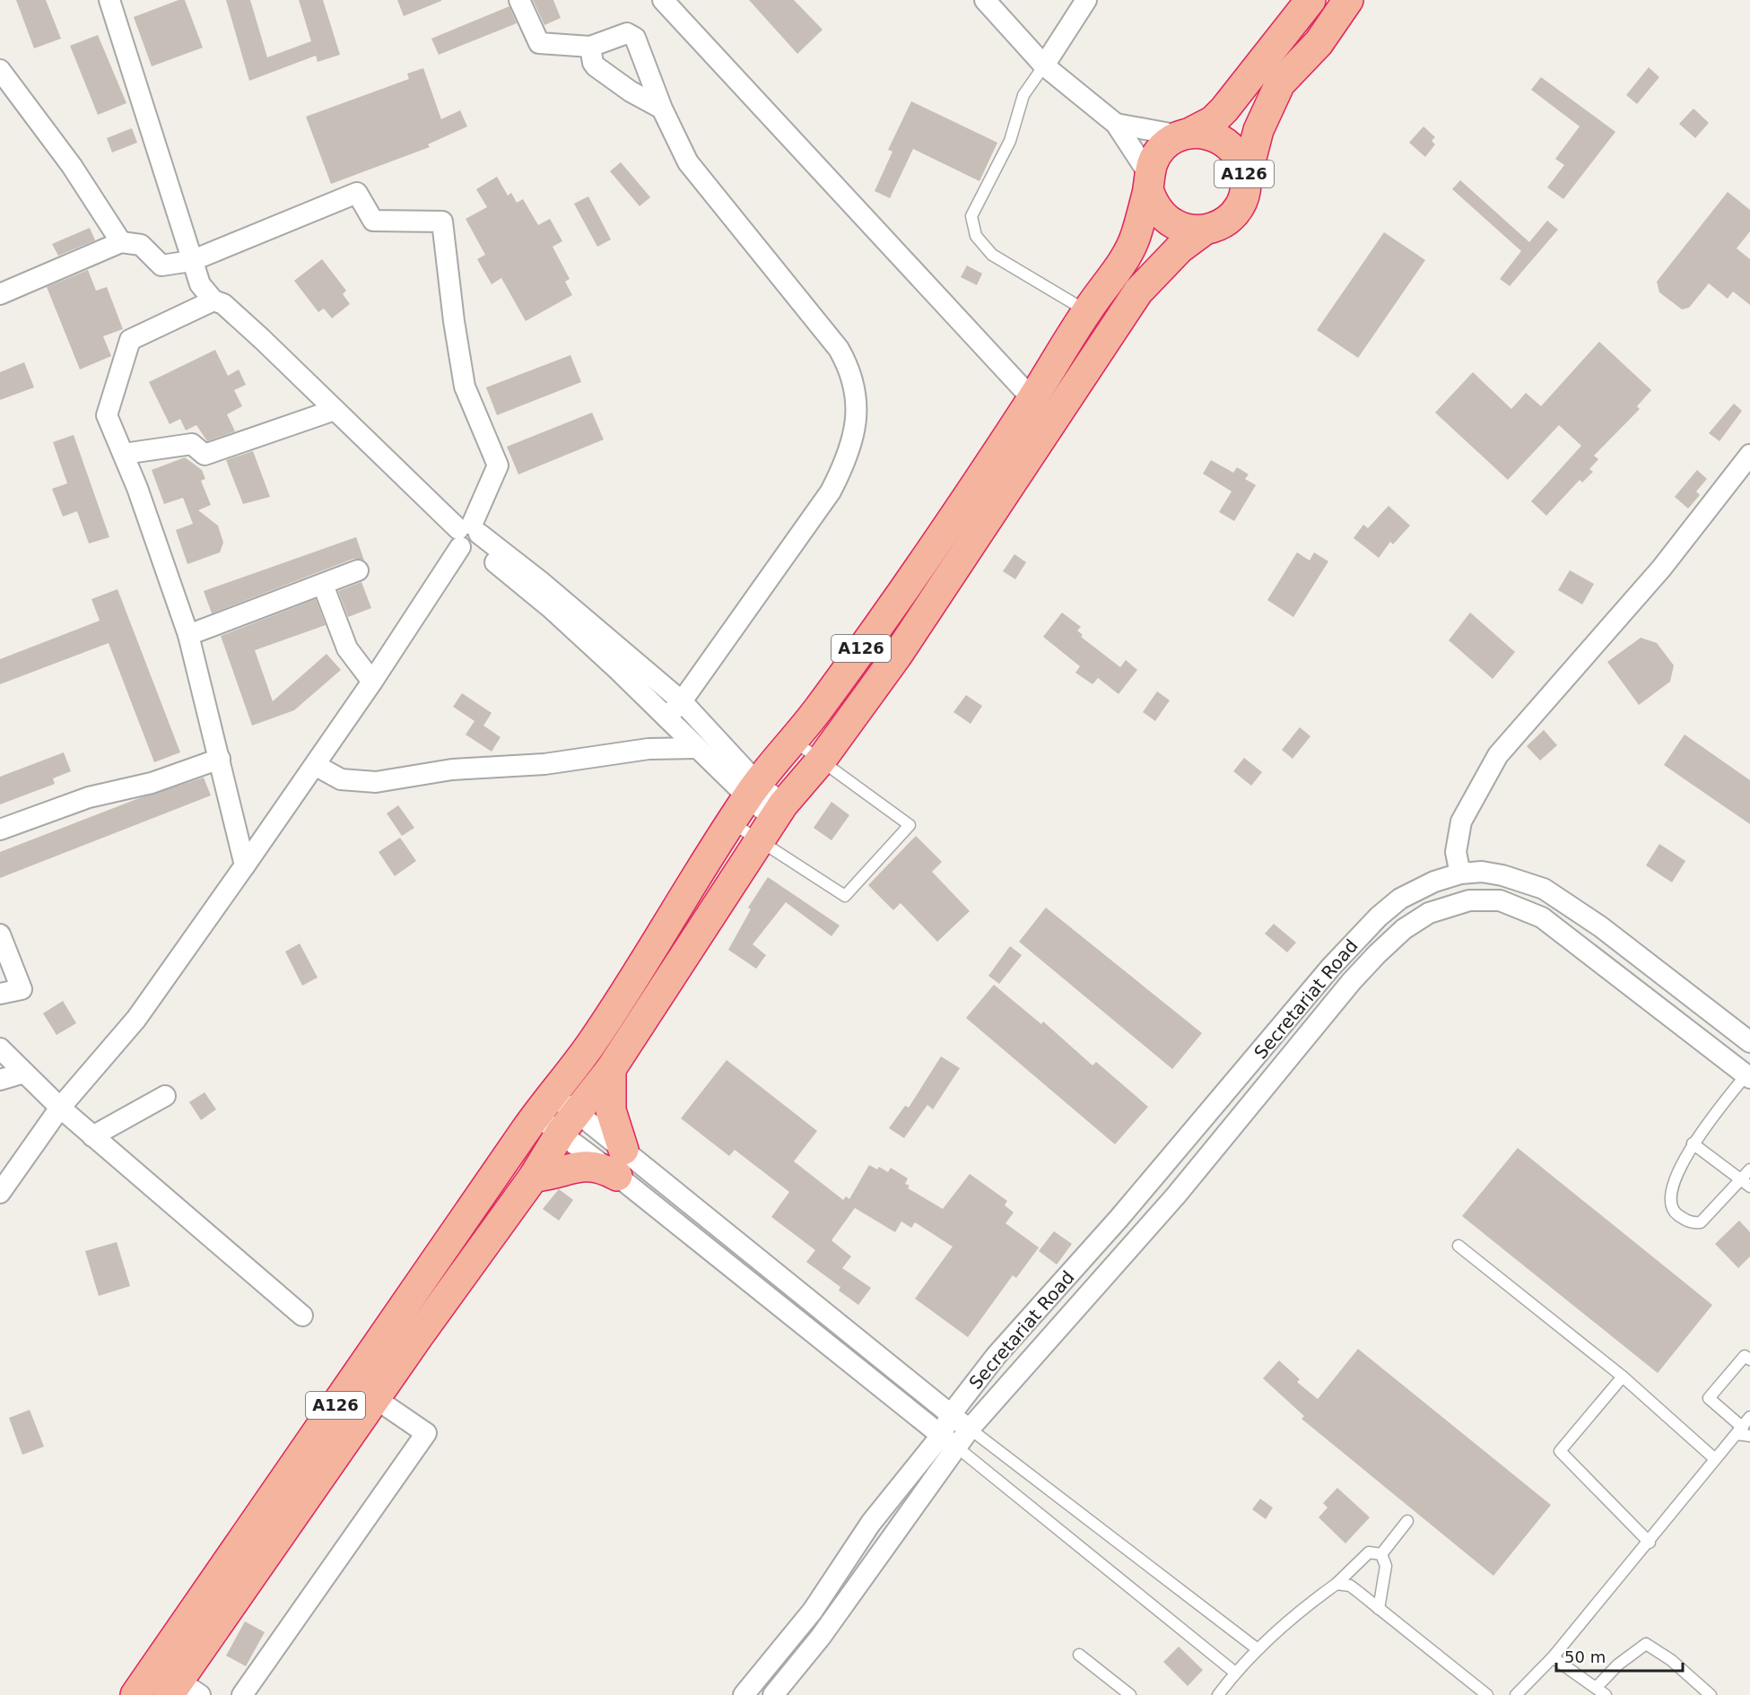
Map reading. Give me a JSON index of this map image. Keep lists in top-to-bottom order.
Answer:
{
  "streets": {
    "highway": ["A126"],
    "street": ["Secretariat Road"]
  },
  "scale_bar": "50 m"
}
